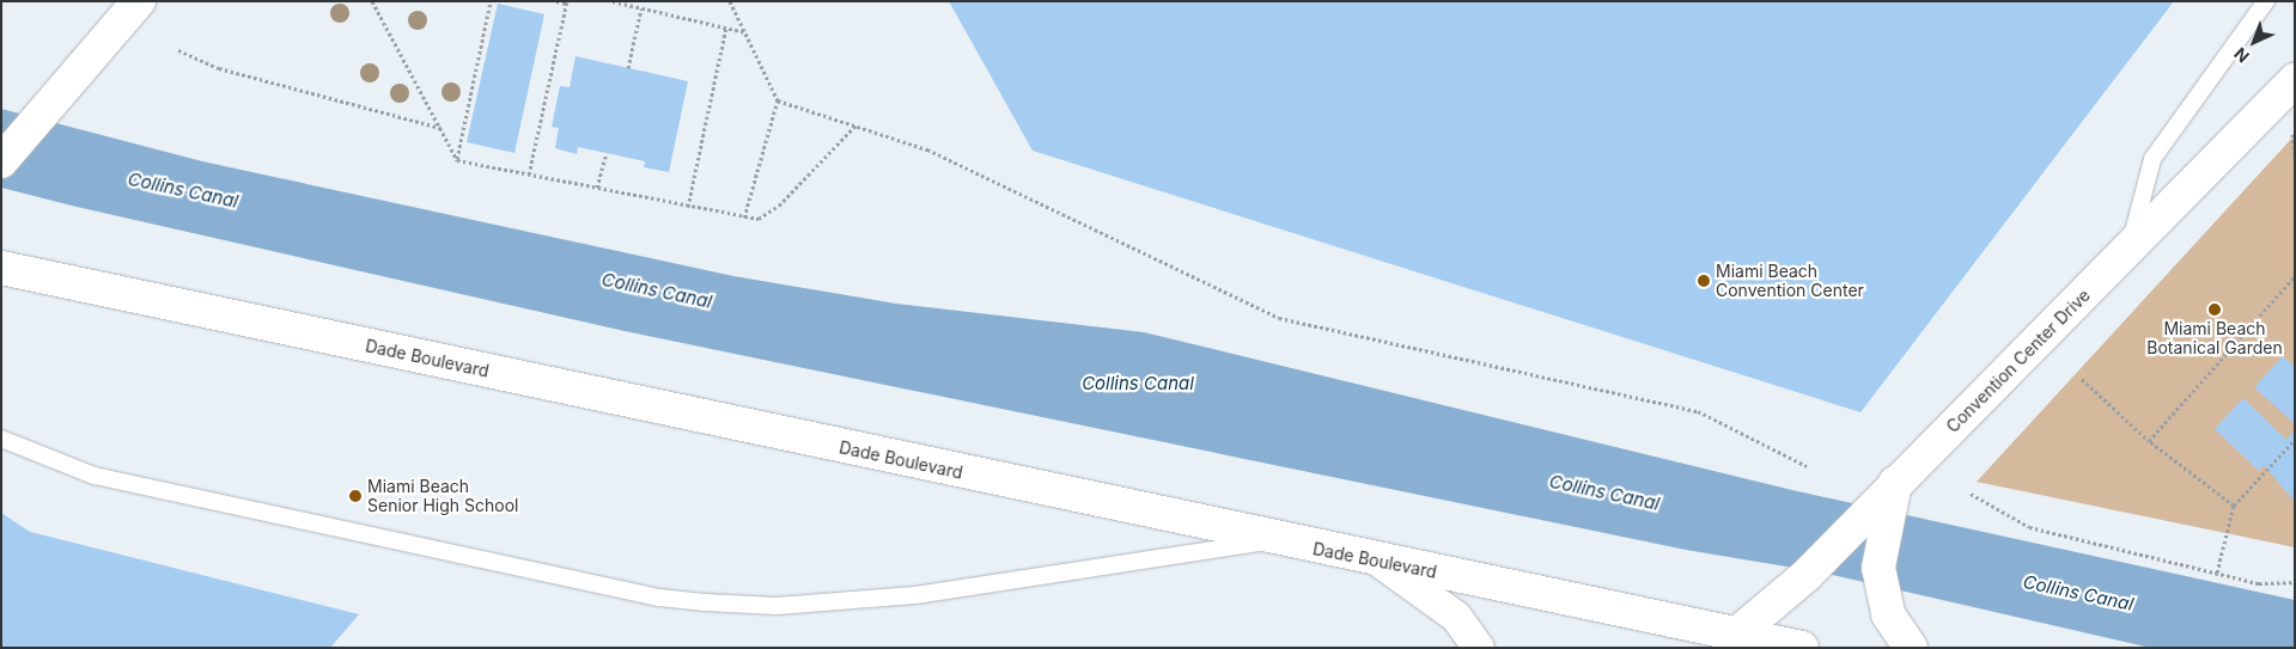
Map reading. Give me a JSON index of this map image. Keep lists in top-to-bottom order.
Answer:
{
  "streets": {
    "main road": ["Dade Boulevard", "Convention Center Drive"]
  },
  "crossings": [
    ["Dade Boulevard", "Convention Center Drive"]
  ],
  "water": ["Collins Canal"],
  "places": ["Miami Beach Convention Center", "Miami Beach Botanical Garden", "Miami Beach Senior High School"],
  "north": "bottom left"
}
